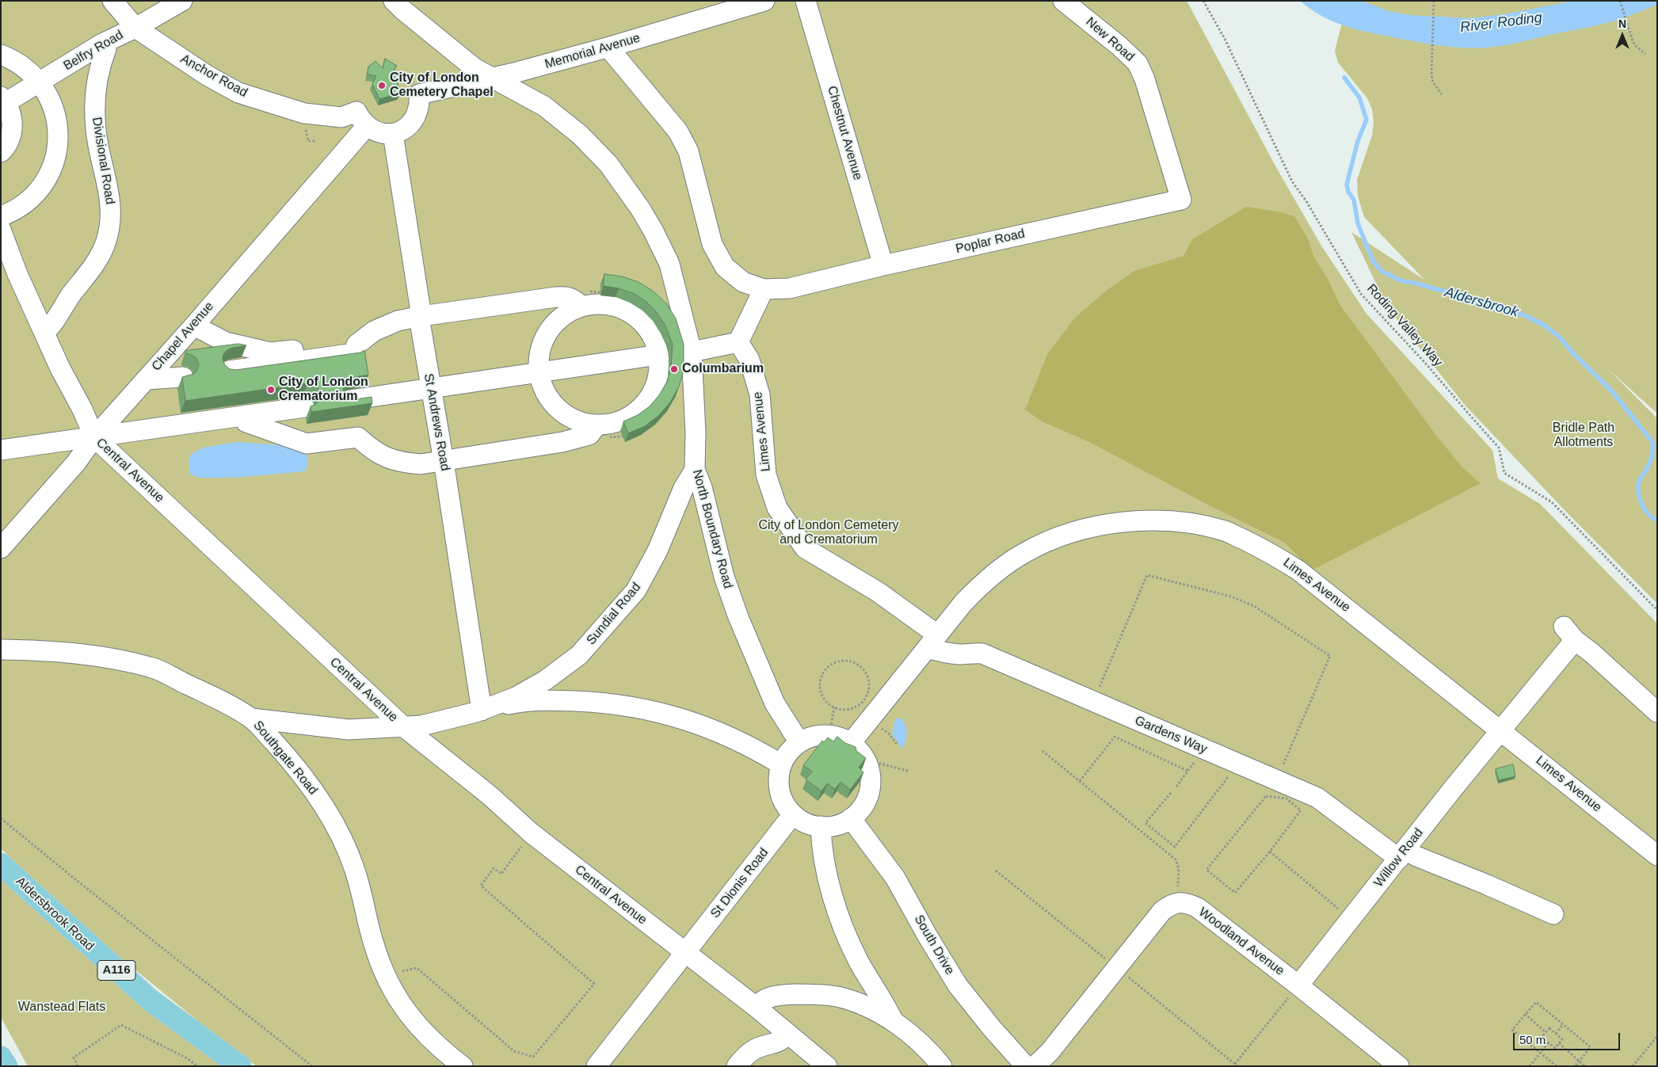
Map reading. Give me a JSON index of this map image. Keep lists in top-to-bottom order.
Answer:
{
  "streets": {
    "main road": ["Aldersbrook Road", "A116"],
    "lane": [
      "New Road",
      "Belfry Road",
      "Memorial Avenue",
      "Anchor Road",
      "Chestnut Avenue",
      "Divisional Road",
      "Poplar Road",
      "Chapel Avenue",
      "St Andrews Road",
      "Limes Avenue",
      "Central Avenue",
      "North Boundary Road",
      "Sundial Road",
      "Gardens Way",
      "Southgate Road",
      "Willow Road",
      "St Dionis Road",
      "Woodland Avenue",
      "South Drive"
    ],
    "path": ["Roding Valley Way"]
  },
  "crossings": [
    ["New Road", "Poplar Road"],
    ["Belfry Road", "Anchor Road"],
    ["Belfry Road", "Divisional Road"],
    ["Memorial Avenue", "St Andrews Road"],
    ["Memorial Avenue", "North Boundary Road"],
    ["Anchor Road", "Chapel Avenue"],
    ["Chestnut Avenue", "Poplar Road"],
    ["Divisional Road", "Central Avenue"],
    ["Chapel Avenue", "Central Avenue"],
    ["St Andrews Road", "Sundial Road"],
    ["Limes Avenue", "Gardens Way"],
    ["Limes Avenue", "Willow Road"],
    ["Central Avenue", "St Dionis Road"],
    ["North Boundary Road", "Sundial Road"],
    ["North Boundary Road", "St Dionis Road"],
    ["North Boundary Road", "South Drive"],
    ["Gardens Way", "Willow Road"],
    ["Willow Road", "Woodland Avenue"],
    ["St Dionis Road", "South Drive"]
  ],
  "water": ["River Roding", "Aldersbrook"],
  "parks": ["Bridle Path Allotments", "City of London Cemetery and Crematorium", "Wanstead Flats"],
  "places": ["City of London Cemetery Chapel", "Columbarium", "City of London Crematorium"],
  "scale_bar": "50 m",
  "north": "top"
}
